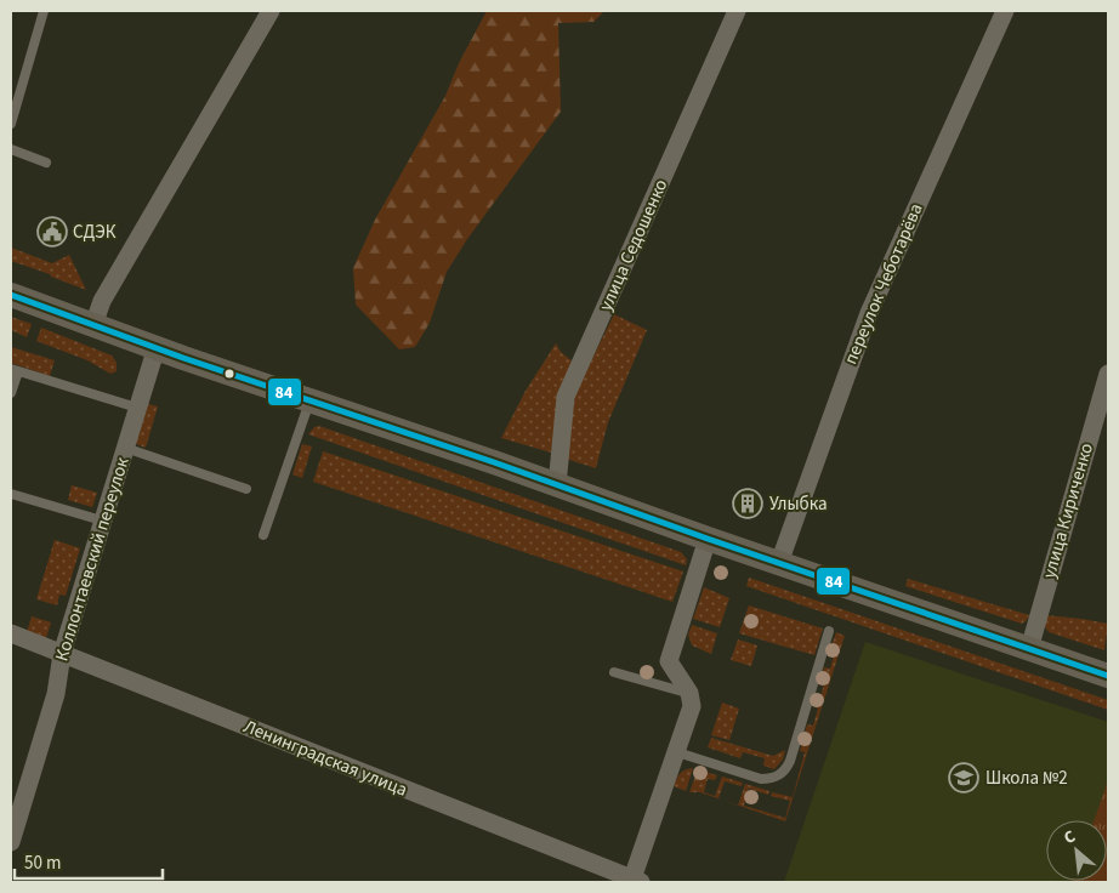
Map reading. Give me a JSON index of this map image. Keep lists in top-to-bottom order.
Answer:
{
  "streets": {
    "street": [
      "улица Седошенко",
      "переулок Чеботарёва",
      "улица Кириченко",
      "Коллонтаевский переулок",
      "Ленинградская улица"
    ]
  },
  "crossings": [
    ["Коллонтаевский переулок", "Ленинградская улица"]
  ],
  "places": {
    "public building": ["СДЭК"],
    "building": ["Улыбка"],
    "school or university": ["Школа №2"]
  },
  "lines": ["transit line 84"],
  "scale_bar": "50 m",
  "north": "top left"
}
